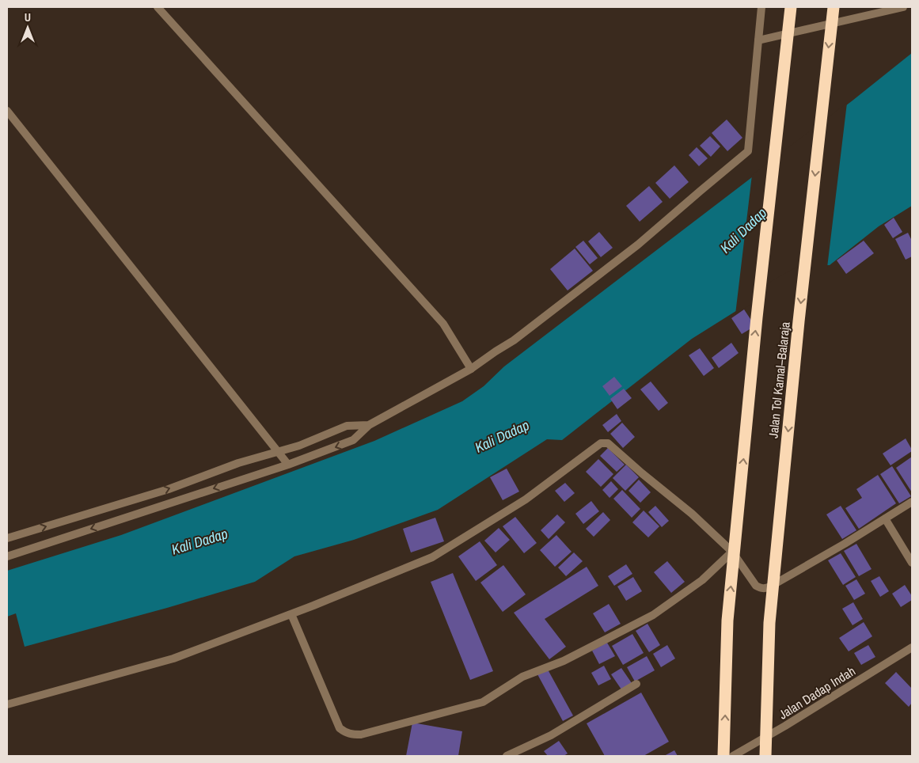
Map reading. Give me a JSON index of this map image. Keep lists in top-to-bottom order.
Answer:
{
  "streets": {
    "highway": ["Jalan Tol Kamal–Balaraja"],
    "street": ["Jalan Dadap Indah"]
  },
  "water": ["Kali Dadap"],
  "north": "top"
}
